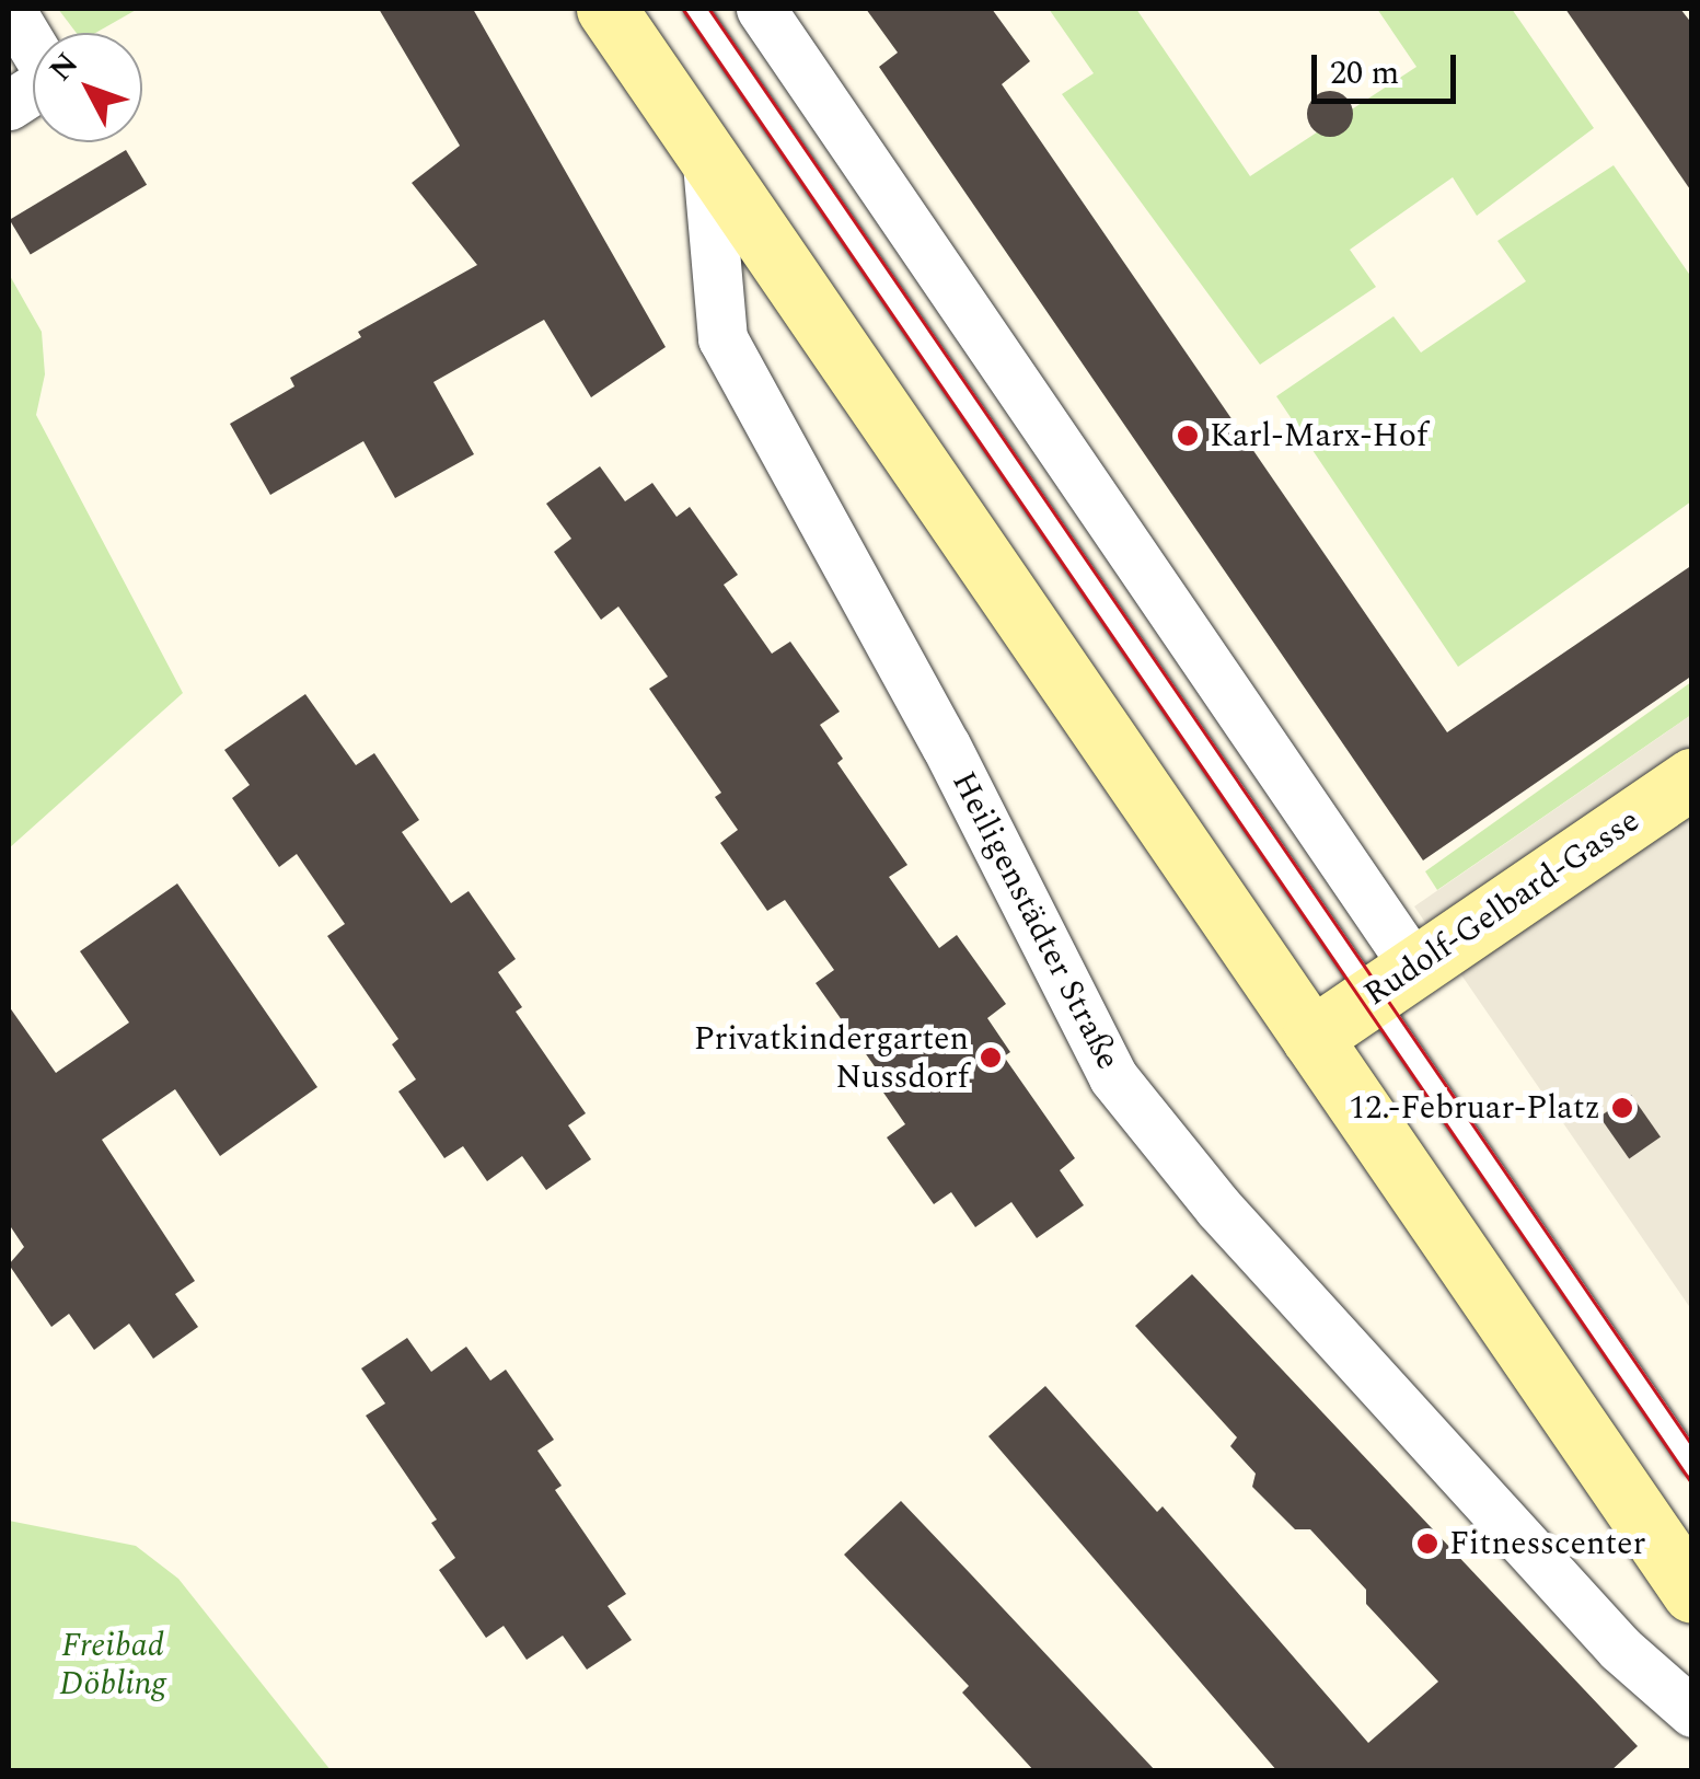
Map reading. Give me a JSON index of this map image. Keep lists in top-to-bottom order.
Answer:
{
  "streets": {
    "main road": ["Rudolf-Gelbard-Gasse", "Heiligenstädter Straße"]
  },
  "crossings": [
    ["Rudolf-Gelbard-Gasse", "Heiligenstädter Straße"]
  ],
  "parks": ["Freibad Döbling"],
  "places": [
    "Karl-Marx-Hof",
    "Privatkindergarten Nussdorf",
    "12.-Februar-Platz",
    "Fitnesscenter"
  ],
  "scale_bar": "20 m",
  "north": "top left"
}
